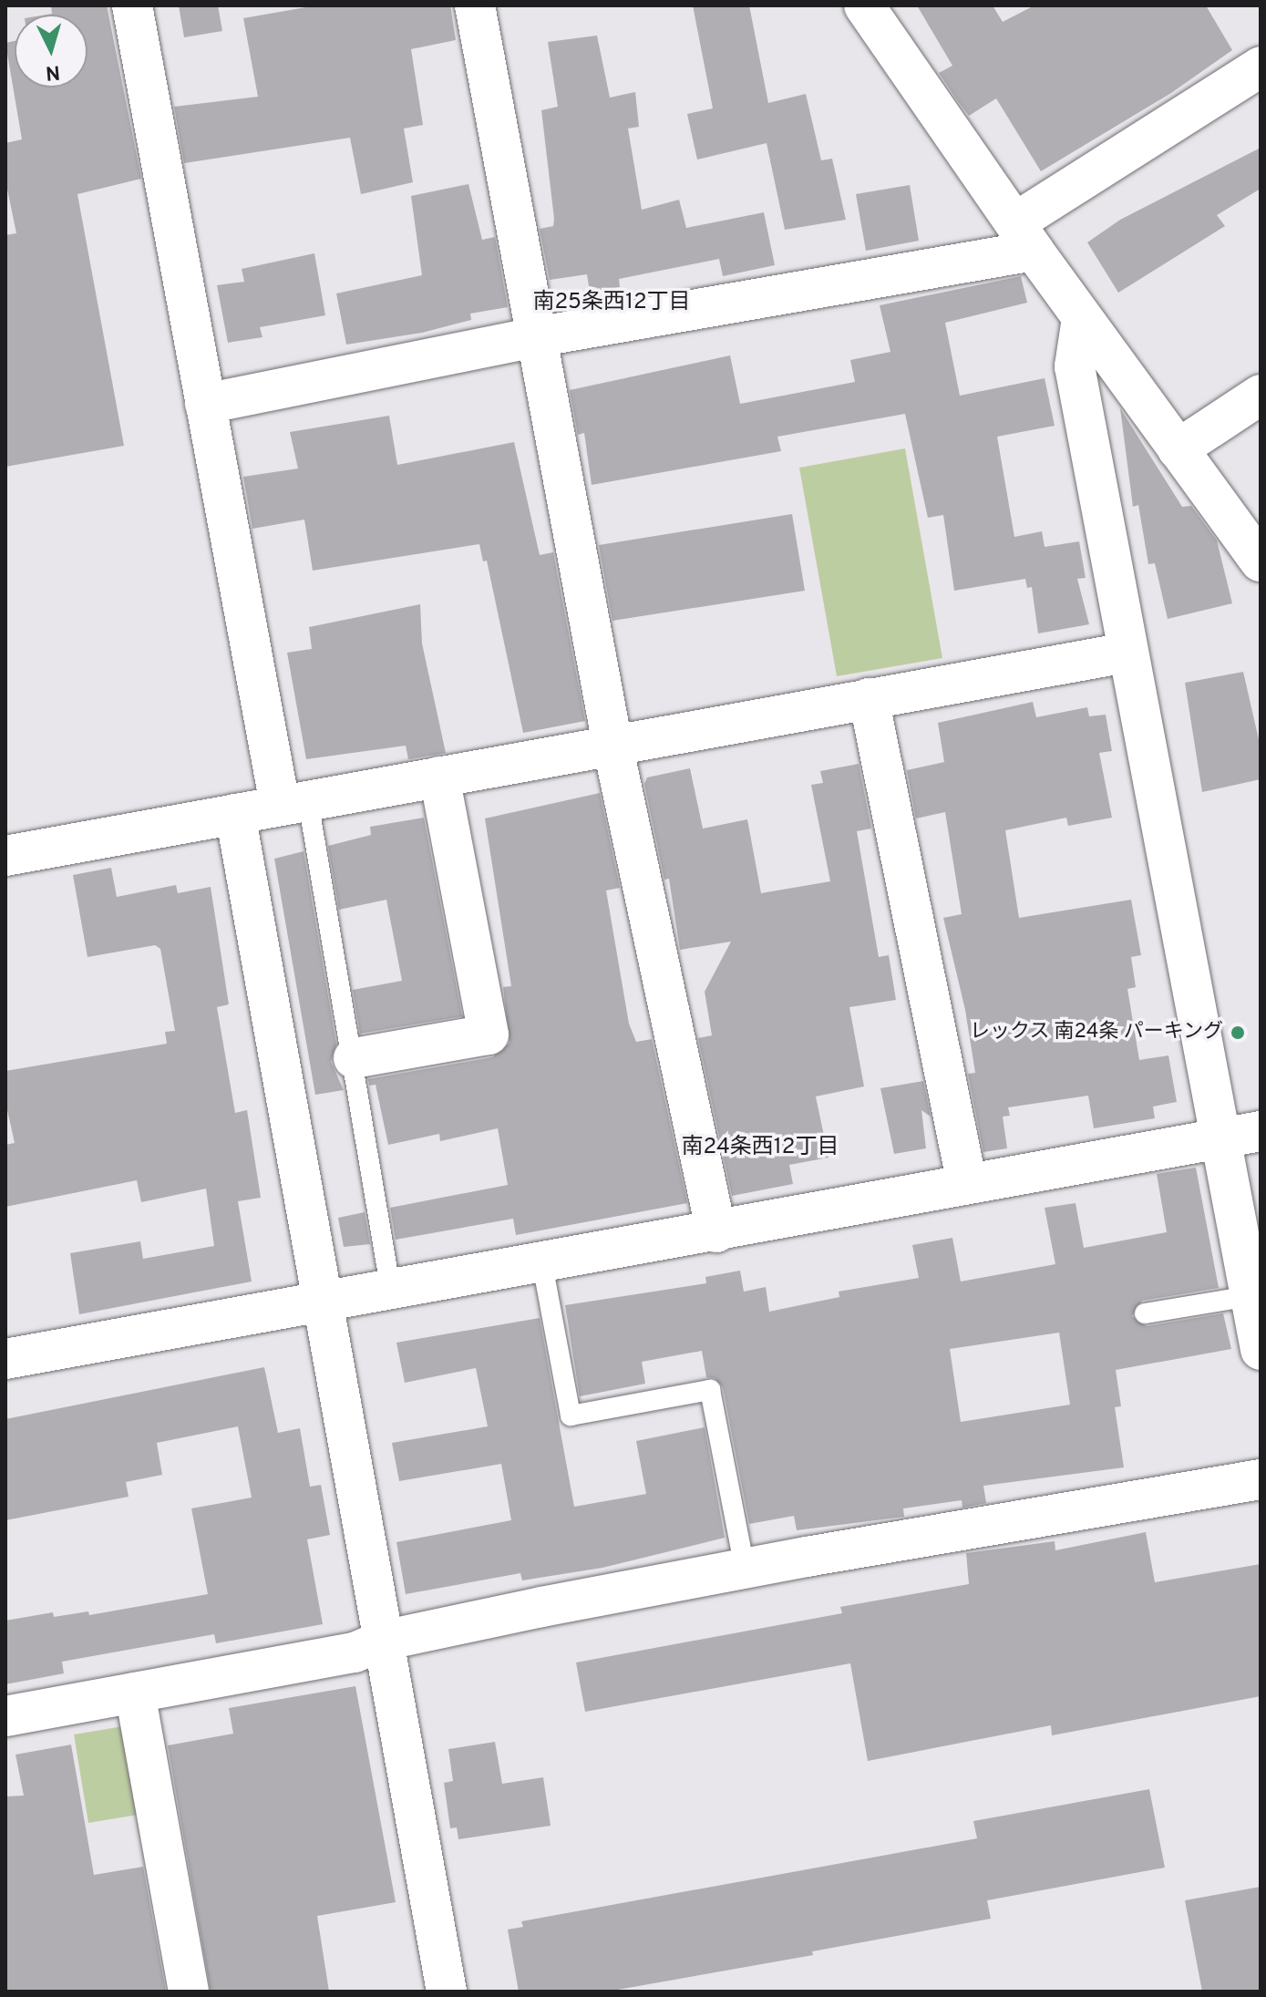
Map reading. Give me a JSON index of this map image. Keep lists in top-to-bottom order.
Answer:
{
  "districts": ["南25条西12丁目", "南24条西12丁目"],
  "places": ["レックス 南24条 パーキング"],
  "north": "bottom"
}
